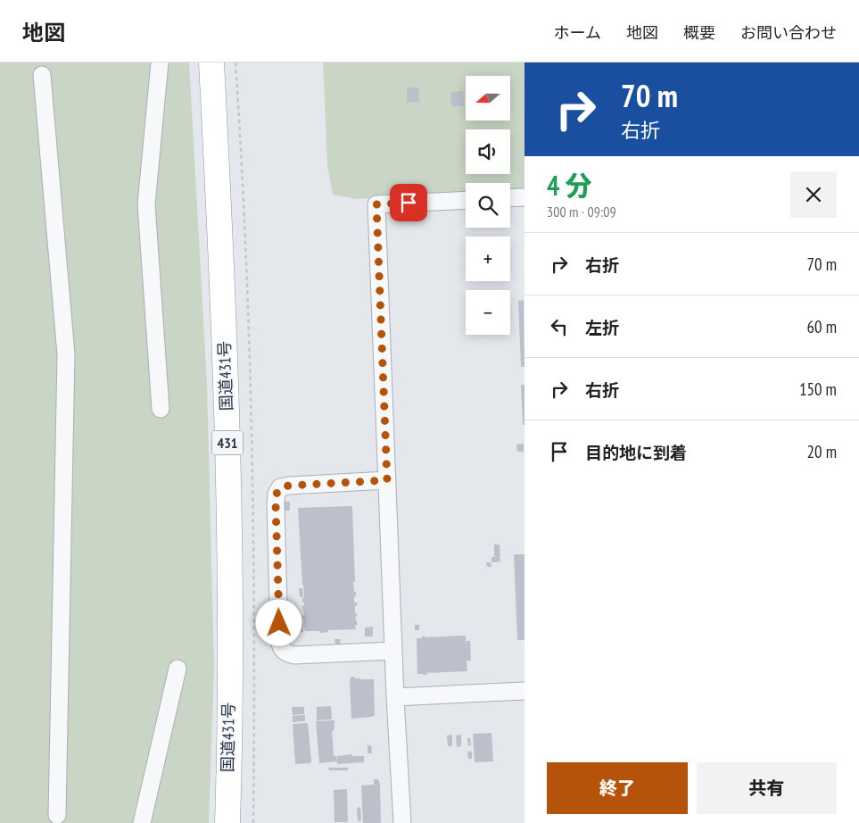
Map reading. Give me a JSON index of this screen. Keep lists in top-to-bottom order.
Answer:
{
  "streets": {
    "highway": ["国道431号", "431"]
  },
  "north": "left",
  "page": {
    "header": "地図",
    "nav": [
      "ホーム",
      "地図",
      "概要",
      "お問い合わせ"
    ],
    "turn": ["70 m", "右折"],
    "map_buttons": ["+", "−"],
    "heading": ["4 分", "300 m · 09:09"],
    "list": [
      {
        "name": "右折",
        "value": "70 m"
      },
      {
        "name": "左折",
        "value": "60 m"
      },
      {
        "name": "右折",
        "value": "150 m"
      },
      {
        "name": "目的地に到着",
        "value": "20 m"
      }
    ],
    "buttons": ["終了", "共有"]
  }
}
